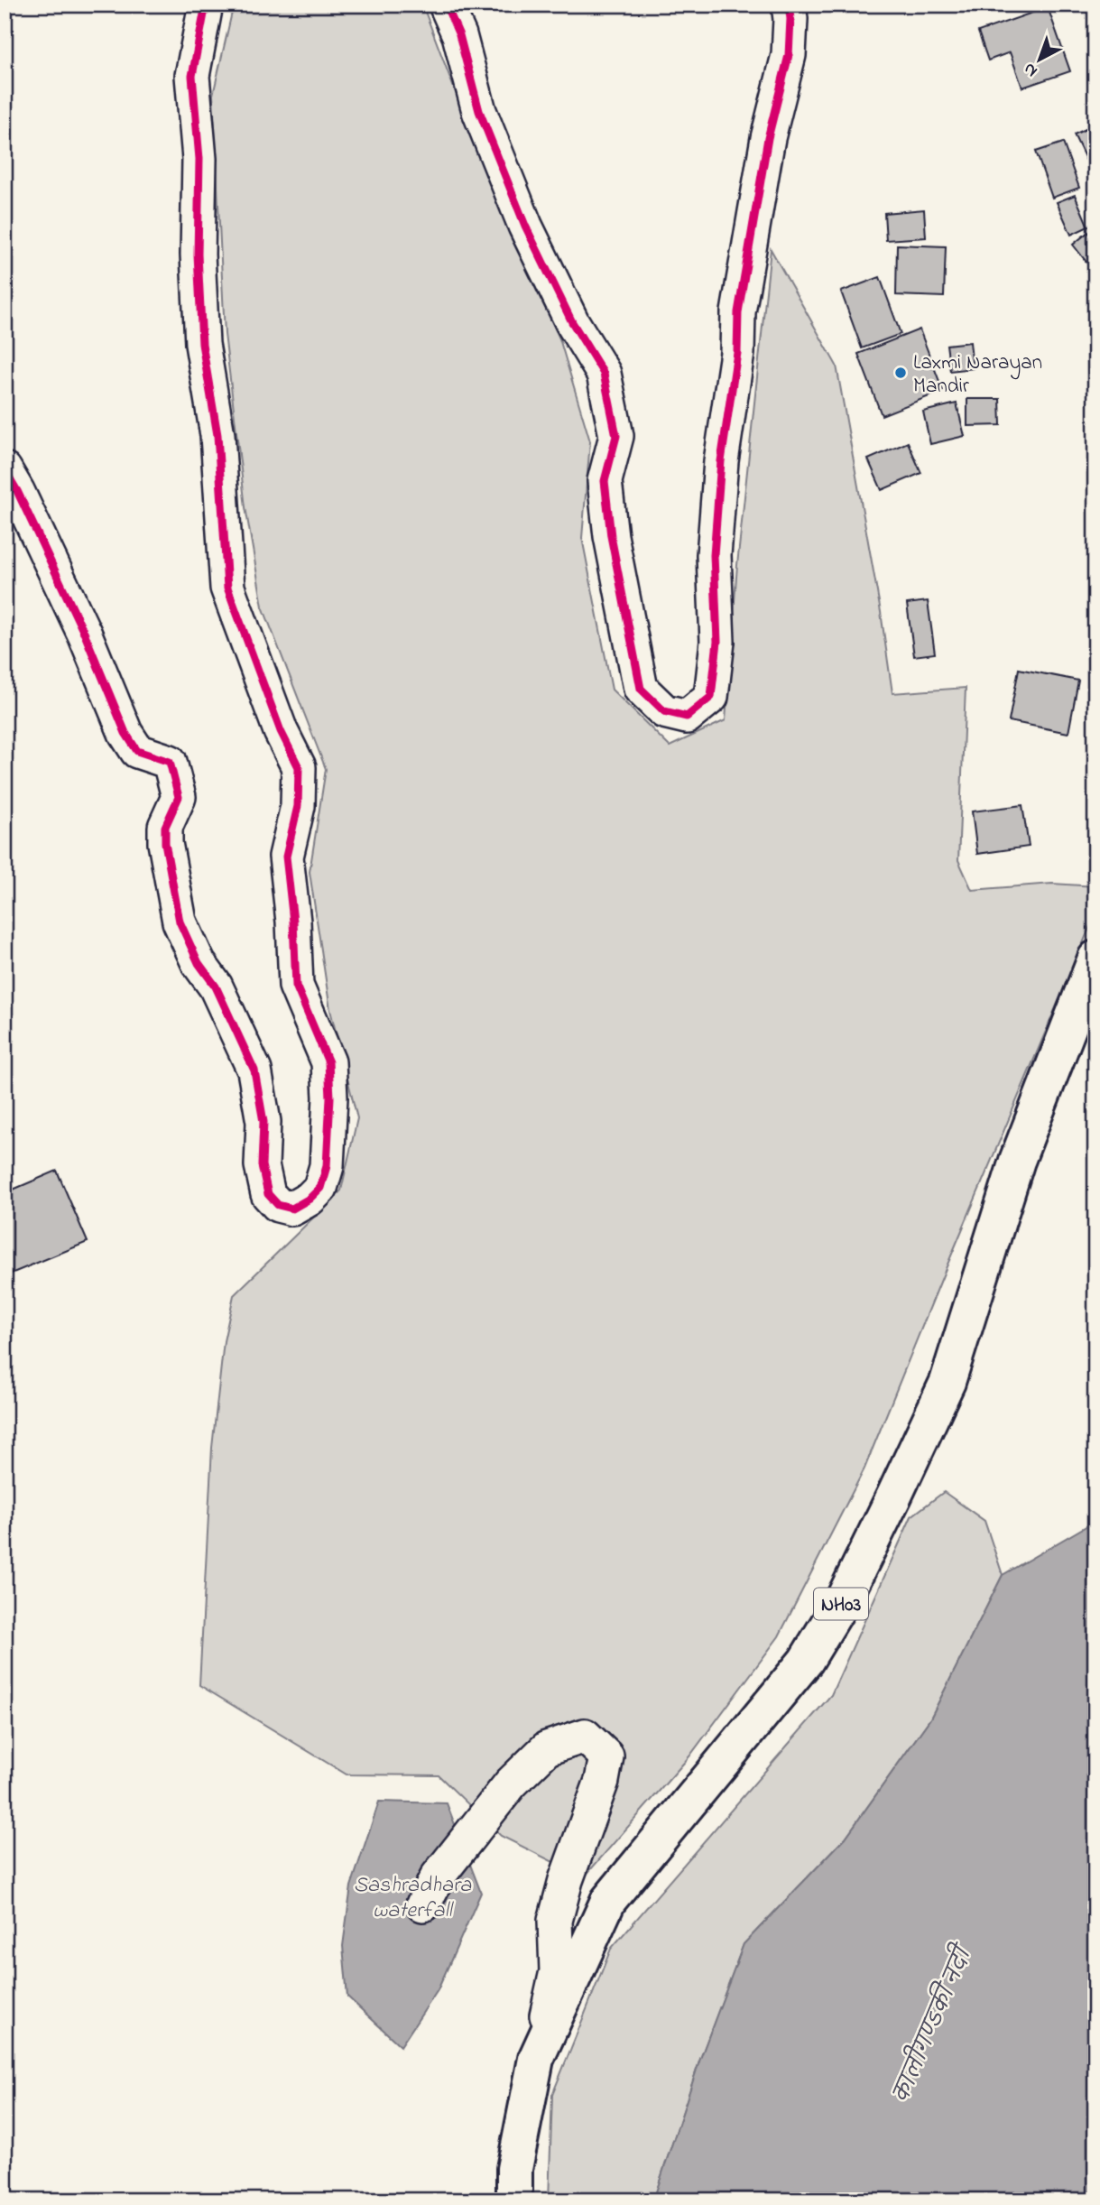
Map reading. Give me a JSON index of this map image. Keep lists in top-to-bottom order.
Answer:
{
  "streets": {
    "highway": ["NH03"]
  },
  "water": ["Sashradhara waterfall", "कालीगण्डकी नदी"],
  "places": ["Laxmi Narayan Mandir"],
  "north": "bottom left"
}
